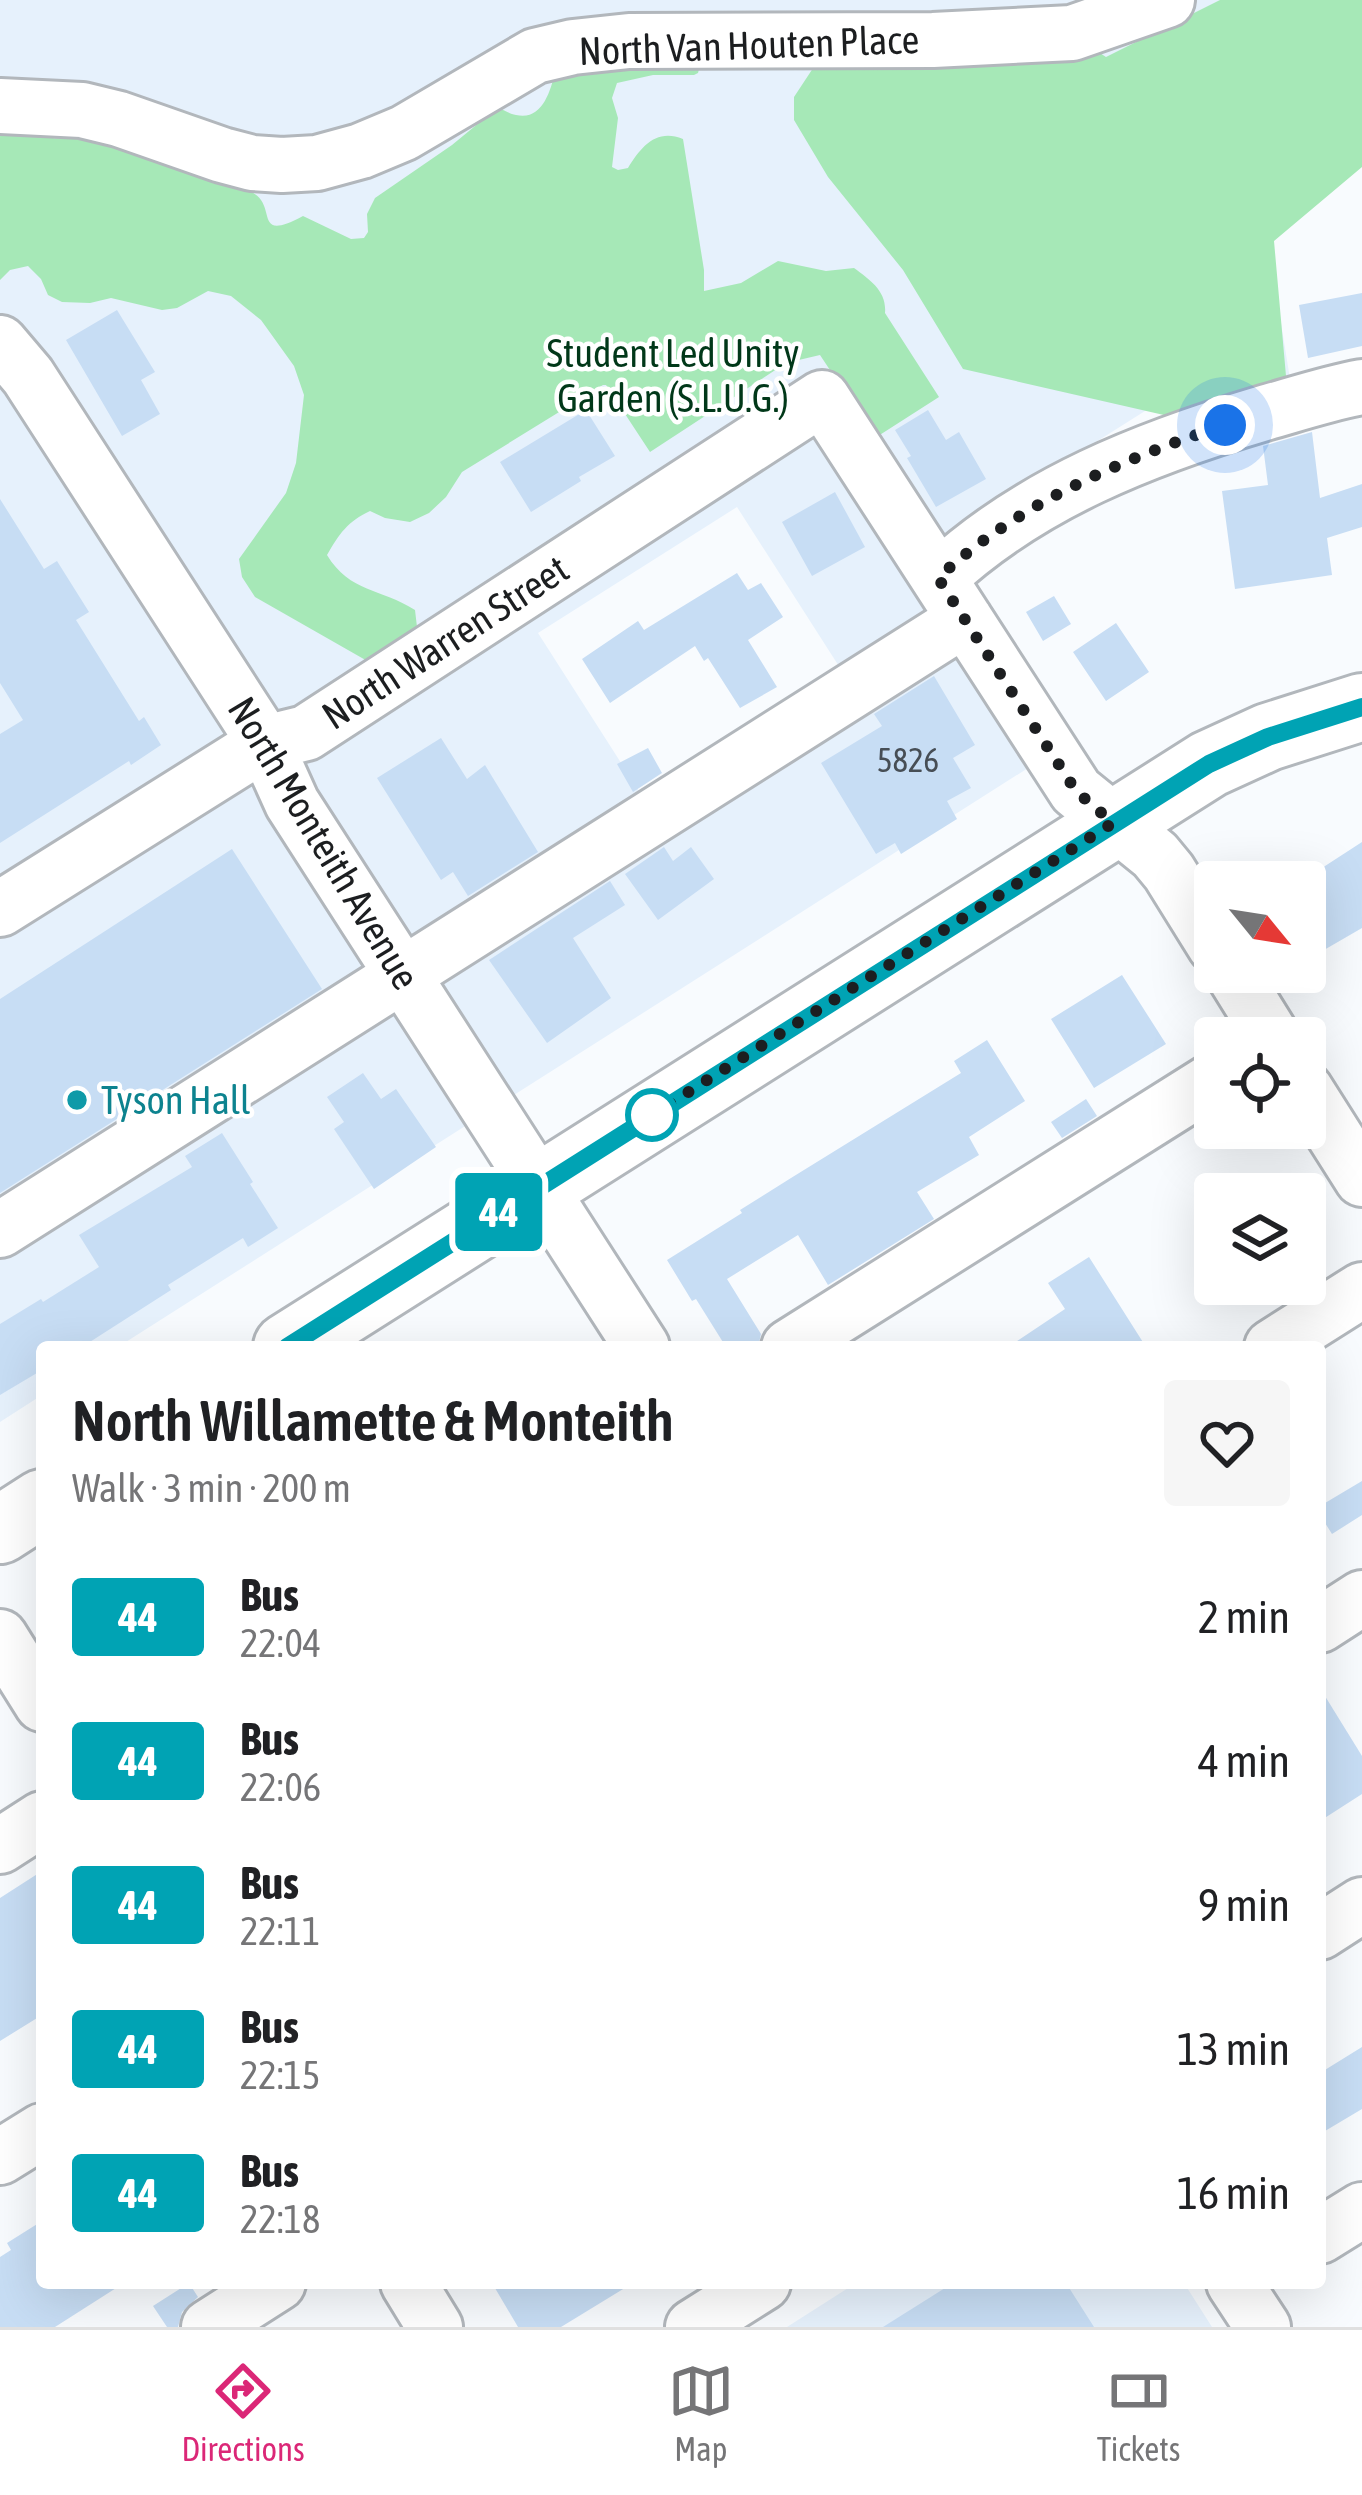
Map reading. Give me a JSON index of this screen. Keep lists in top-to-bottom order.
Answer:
{
  "streets": {
    "street": ["North Van Houten Place", "North Warren Street", "North Monteith Avenue"]
  },
  "crossings": [
    ["North Warren Street", "North Monteith Avenue"]
  ],
  "parks": ["Student Led Unity Garden (S.L.U.G.)"],
  "places": ["Tyson Hall"],
  "lines": ["bus line 44"],
  "house_numbers": ["5826"],
  "north": "bottom right",
  "page": {
    "on_map": "44",
    "heading": ["North Willamette & Monteith", "Walk · 3 min · 200 m"],
    "list": [
      {
        "mark": "44",
        "name": "Bus",
        "note": "22:04",
        "value": "2 min"
      },
      {
        "mark": "44",
        "name": "Bus",
        "note": "22:06",
        "value": "4 min"
      },
      {
        "mark": "44",
        "name": "Bus",
        "note": "22:11",
        "value": "9 min"
      },
      {
        "mark": "44",
        "name": "Bus",
        "note": "22:15",
        "value": "13 min"
      },
      {
        "mark": "44",
        "name": "Bus",
        "note": "22:18",
        "value": "16 min"
      }
    ],
    "tabs": ["Directions", "Map", "Tickets"]
  }
}
